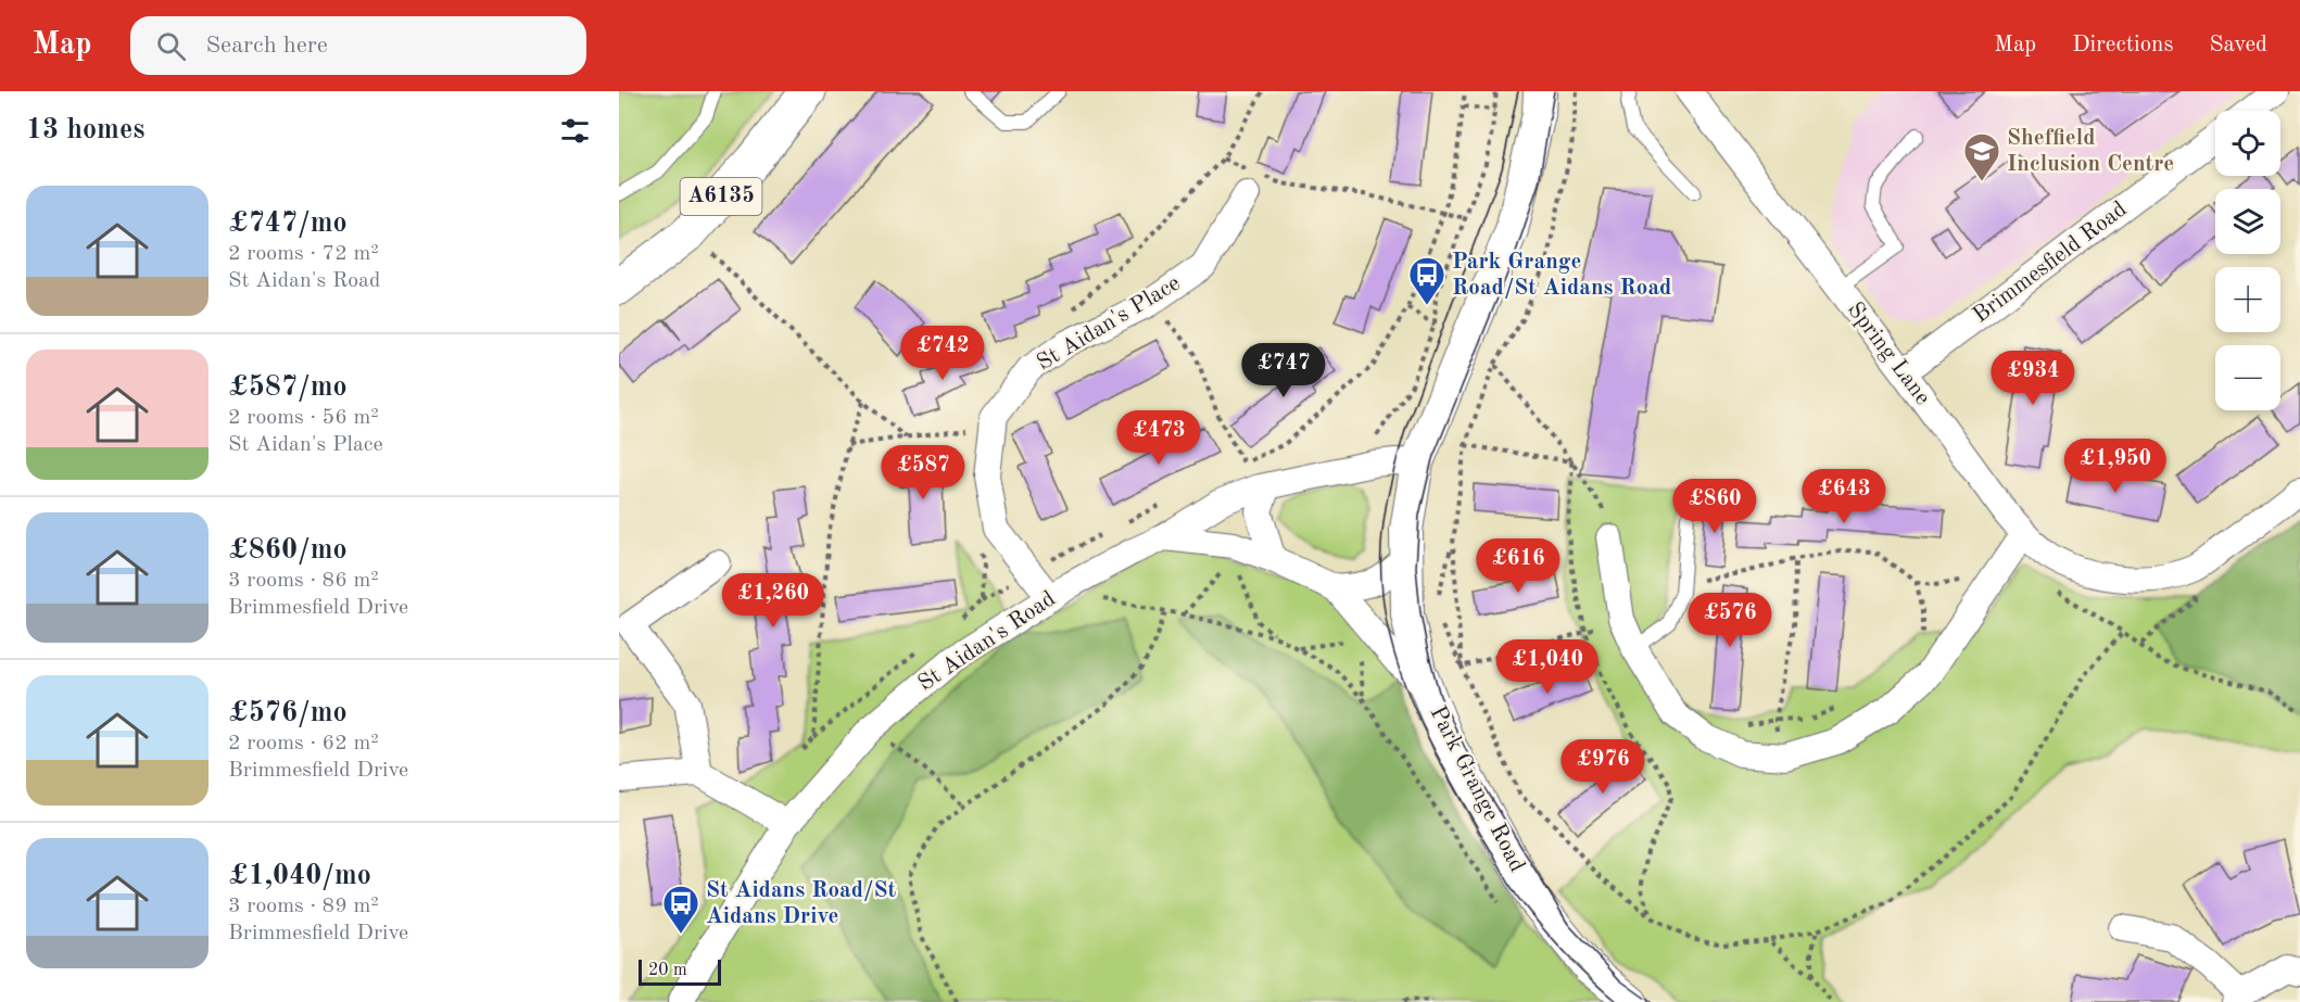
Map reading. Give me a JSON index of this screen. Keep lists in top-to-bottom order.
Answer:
{
  "streets": {
    "main road": ["A6135"],
    "street": [
      "Brimmesfield Road",
      "St Aidan's Place",
      "Spring Lane",
      "St Aidan's Road",
      "Park Grange Road"
    ]
  },
  "crossings": [
    ["Brimmesfield Road", "Spring Lane"],
    ["St Aidan's Road", "Park Grange Road"]
  ],
  "places": {
    "school or university": ["Sheffield Inclusion Centre"],
    "bus stop": ["Park Grange Road/St Aidans Road", "St Aidans Road/St Aidans Drive"]
  },
  "scale_bar": "20 m",
  "page": {
    "header": "Map",
    "search": "Search here",
    "nav": ["Map", "Directions", "Saved"],
    "heading": "13 homes",
    "map_buttons": ["+", "−"],
    "list": [
      {
        "name": "£747/mo",
        "note": "2 rooms · 72 m² · St Aidan's Road"
      },
      {
        "name": "£587/mo",
        "note": "2 rooms · 56 m² · St Aidan's Place"
      },
      {
        "name": "£860/mo",
        "note": "3 rooms · 86 m² · Brimmesfield Drive"
      },
      {
        "name": "£576/mo",
        "note": "2 rooms · 62 m² · Brimmesfield Drive"
      },
      {
        "name": "£1,040/mo",
        "note": "3 rooms · 89 m² · Brimmesfield Drive"
      }
    ],
    "price": [
      "£742",
      "£747",
      "£934",
      "£473",
      "£1,950",
      "£587",
      "£643",
      "£860",
      "£616",
      "£1,260",
      "£576",
      "£1,040",
      "£976"
    ],
    "scale": "20 m"
  }
}
